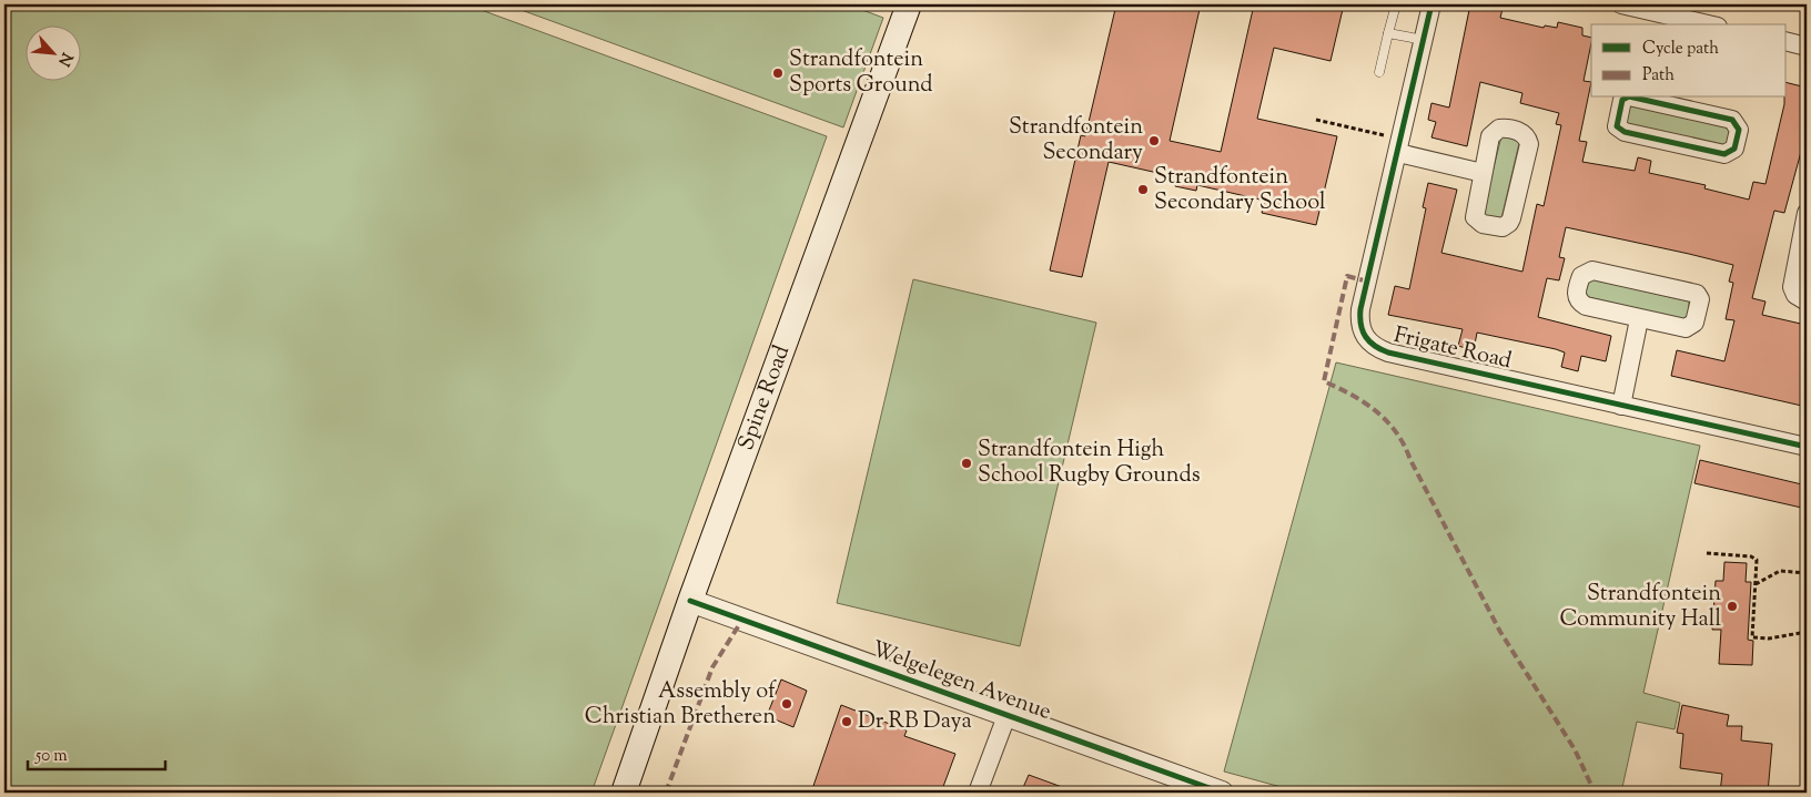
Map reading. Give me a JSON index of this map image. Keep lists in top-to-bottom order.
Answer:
{
  "streets": {
    "main road": ["Spine Road"],
    "street": ["Frigate Road", "Welgelegen Avenue"]
  },
  "crossings": [
    ["Spine Road", "Welgelegen Avenue"]
  ],
  "places": [
    "Strandfontein Sports Ground",
    "Strandfontein Secondary",
    "Strandfontein Secondary School",
    "Strandfontein High School Rugby Grounds",
    "Strandfontein Community Hall",
    "Assembly of Christian Bretheren",
    "Dr RB Daya"
  ],
  "legend": ["Cycle path", "Path"],
  "scale_bar": "50 m",
  "north": "bottom right"
}
